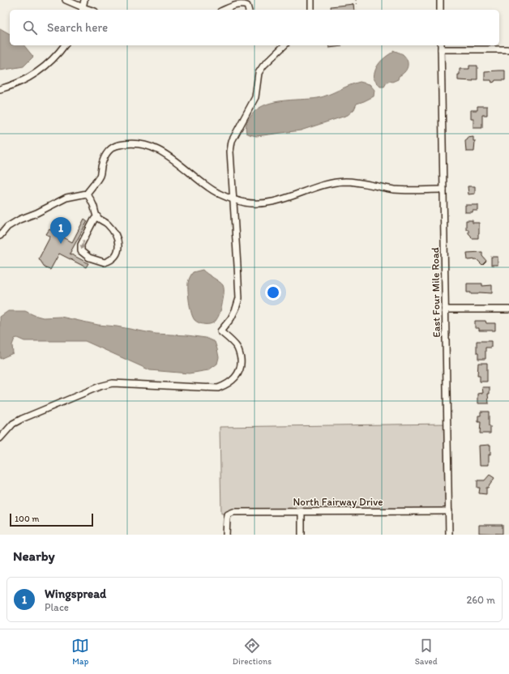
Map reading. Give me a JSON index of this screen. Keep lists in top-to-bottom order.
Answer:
{
  "streets": {
    "street": ["East Four Mile Road", "North Fairway Drive"]
  },
  "crossings": [
    ["East Four Mile Road", "North Fairway Drive"]
  ],
  "scale_bar": "100 m",
  "page": {
    "search": "Search here",
    "pins": "1",
    "scale": "100 m",
    "heading": "Nearby",
    "list": [
      {
        "mark": "1",
        "name": "Wingspread",
        "note": "Place",
        "value": "260 m"
      }
    ],
    "nav": ["Map", "Directions", "Saved"]
  }
}
